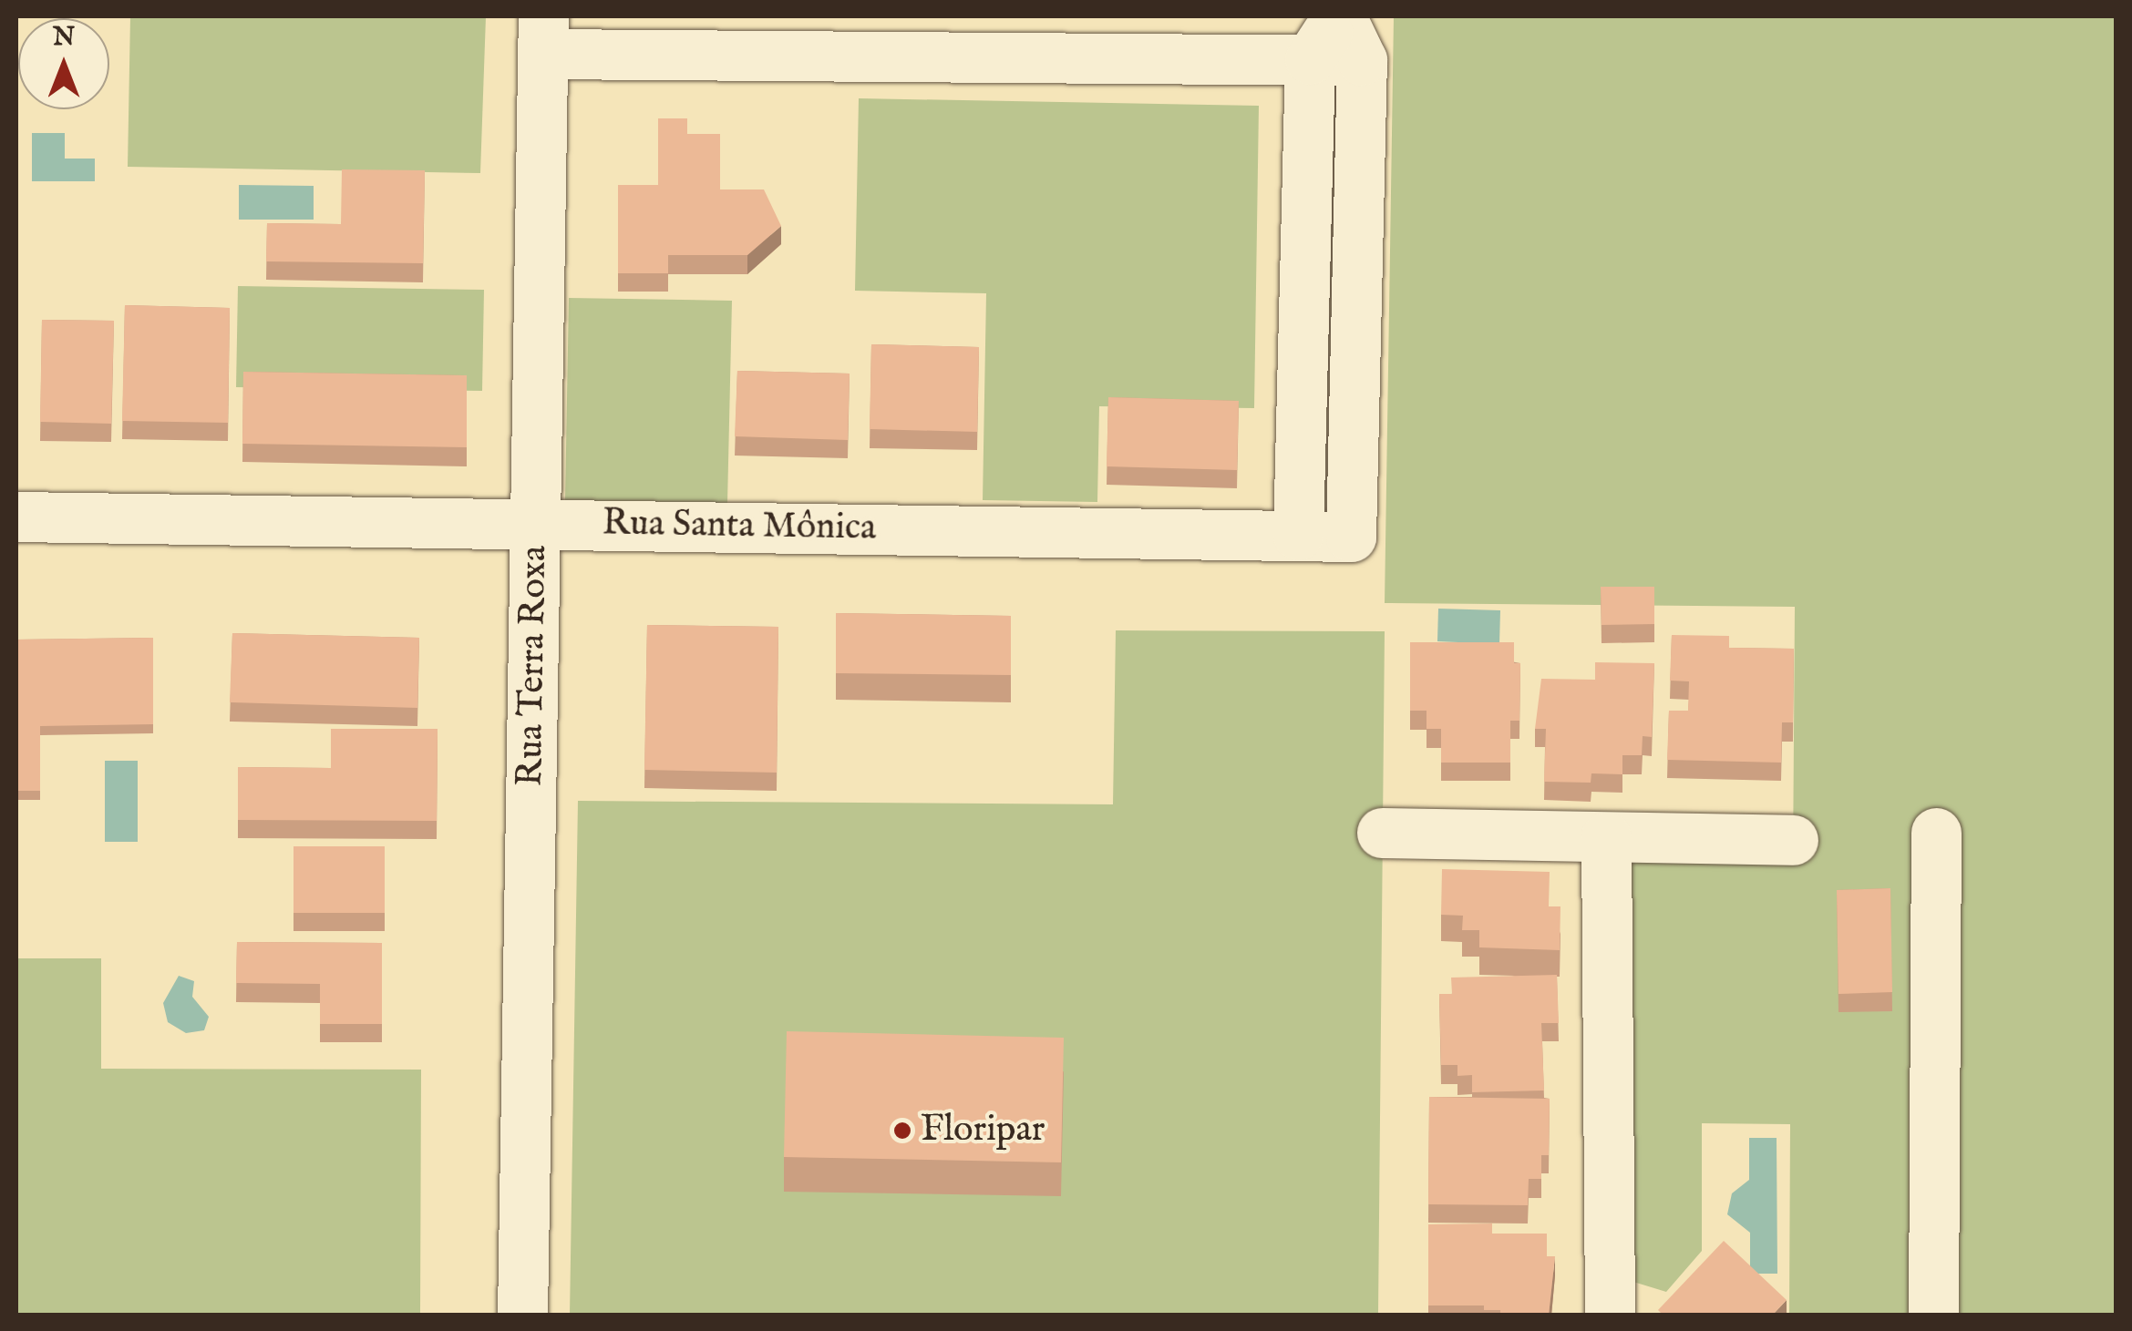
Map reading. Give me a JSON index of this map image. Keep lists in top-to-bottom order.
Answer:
{
  "streets": {
    "street": ["Rua Santa Mônica", "Rua Terra Roxa"]
  },
  "crossings": [
    ["Rua Santa Mônica", "Rua Terra Roxa"]
  ],
  "places": ["Floripar"],
  "north": "top"
}
